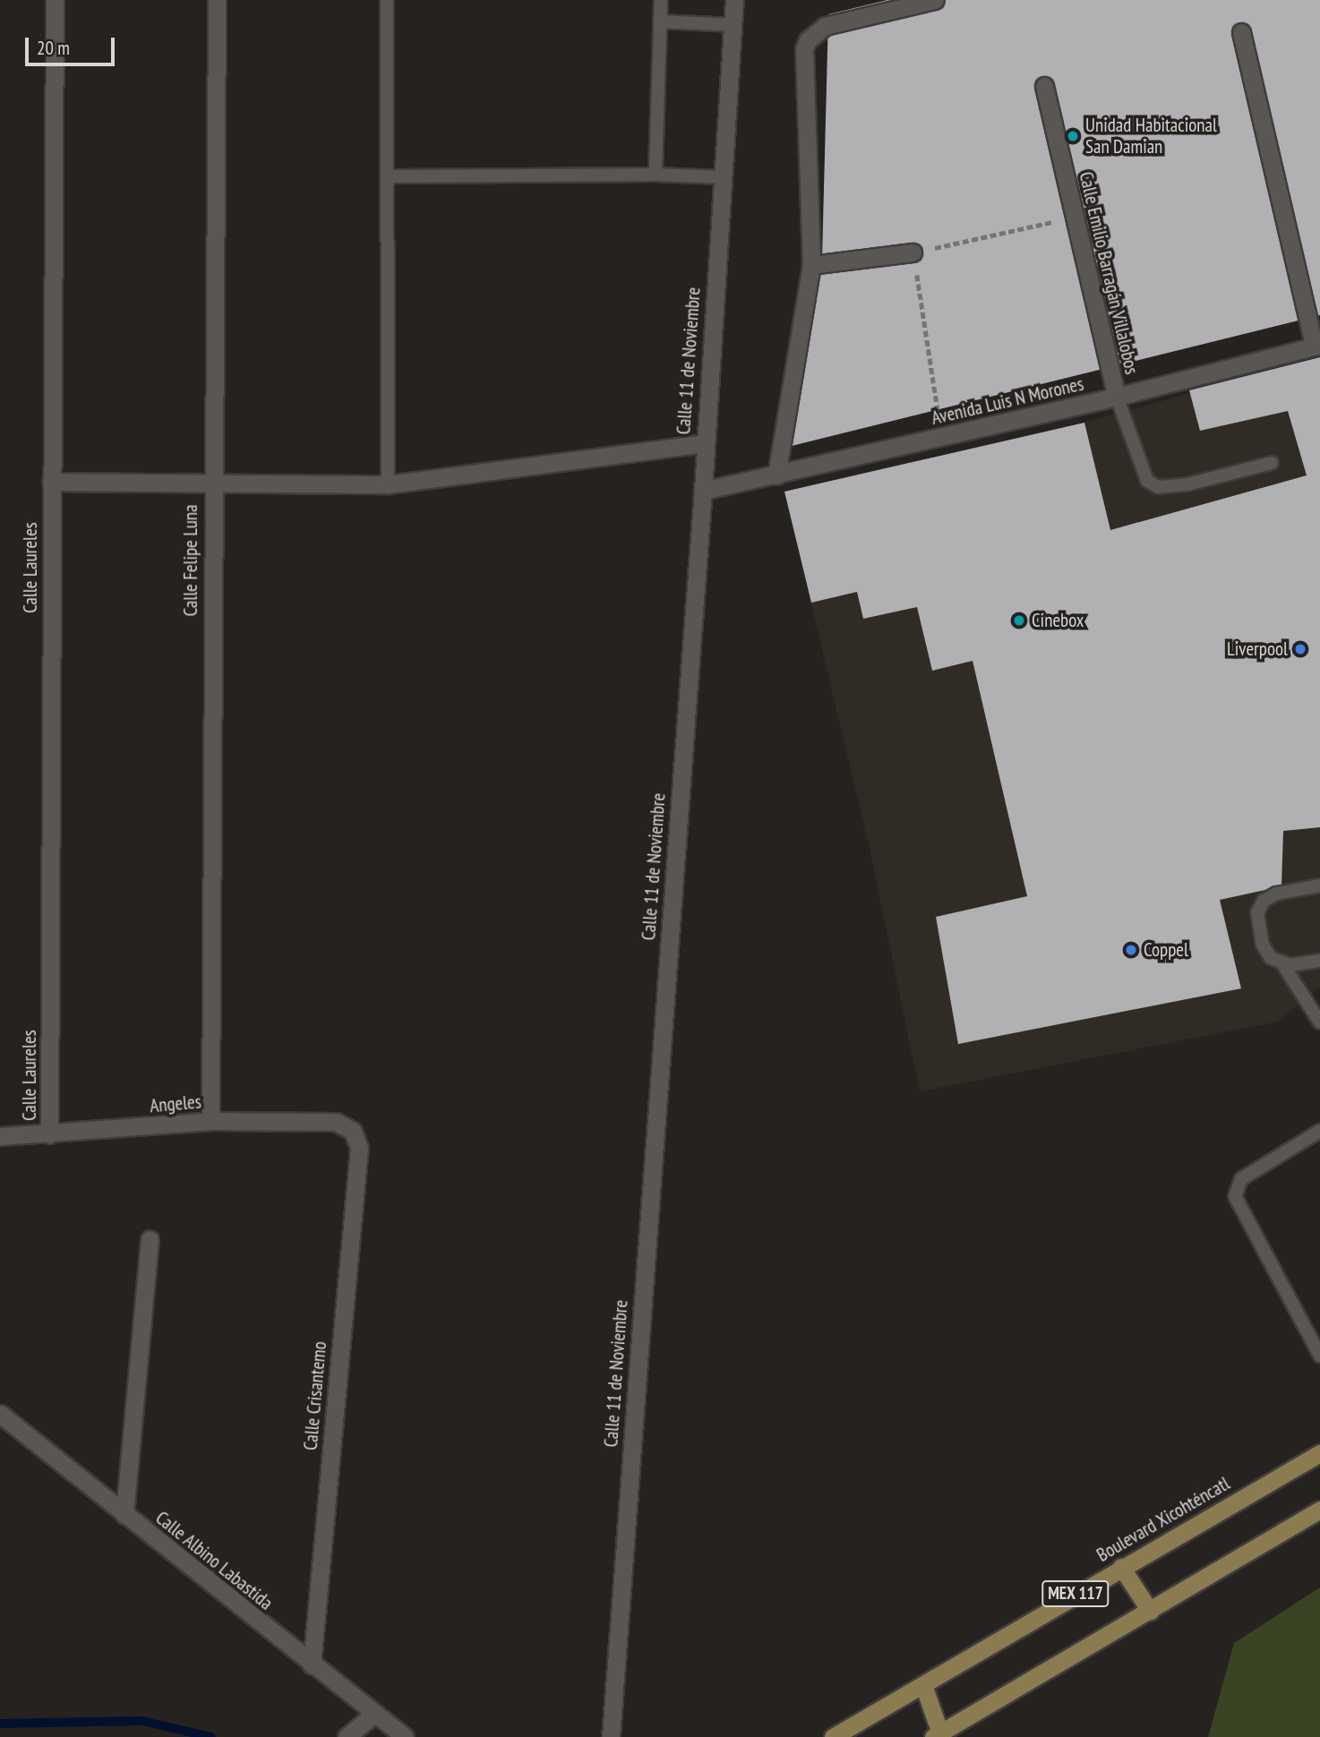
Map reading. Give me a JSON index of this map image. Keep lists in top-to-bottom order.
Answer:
{
  "streets": {
    "main road": ["Boulevard Xicohténcatl", "MEX 117"],
    "street": [
      "Calle Emilio Barragán Villalobos",
      "Calle 11 de Noviembre",
      "Avenida Luis N Morones",
      "Calle Felipe Luna",
      "Calle Laureles",
      "Angeles",
      "Calle Crisantemo",
      "Calle Albino Labastida"
    ]
  },
  "crossings": [
    ["Calle Emilio Barragán Villalobos", "Avenida Luis N Morones"],
    ["Calle 11 de Noviembre", "Avenida Luis N Morones"],
    ["Calle Felipe Luna", "Angeles"],
    ["Calle Laureles", "Angeles"],
    ["Angeles", "Calle Crisantemo"],
    ["Calle Crisantemo", "Calle Albino Labastida"]
  ],
  "places": [
    "Unidad Habitacional San Damian",
    "Cinebox",
    "Liverpool",
    "Coppel"
  ],
  "scale_bar": "20 m"
}
